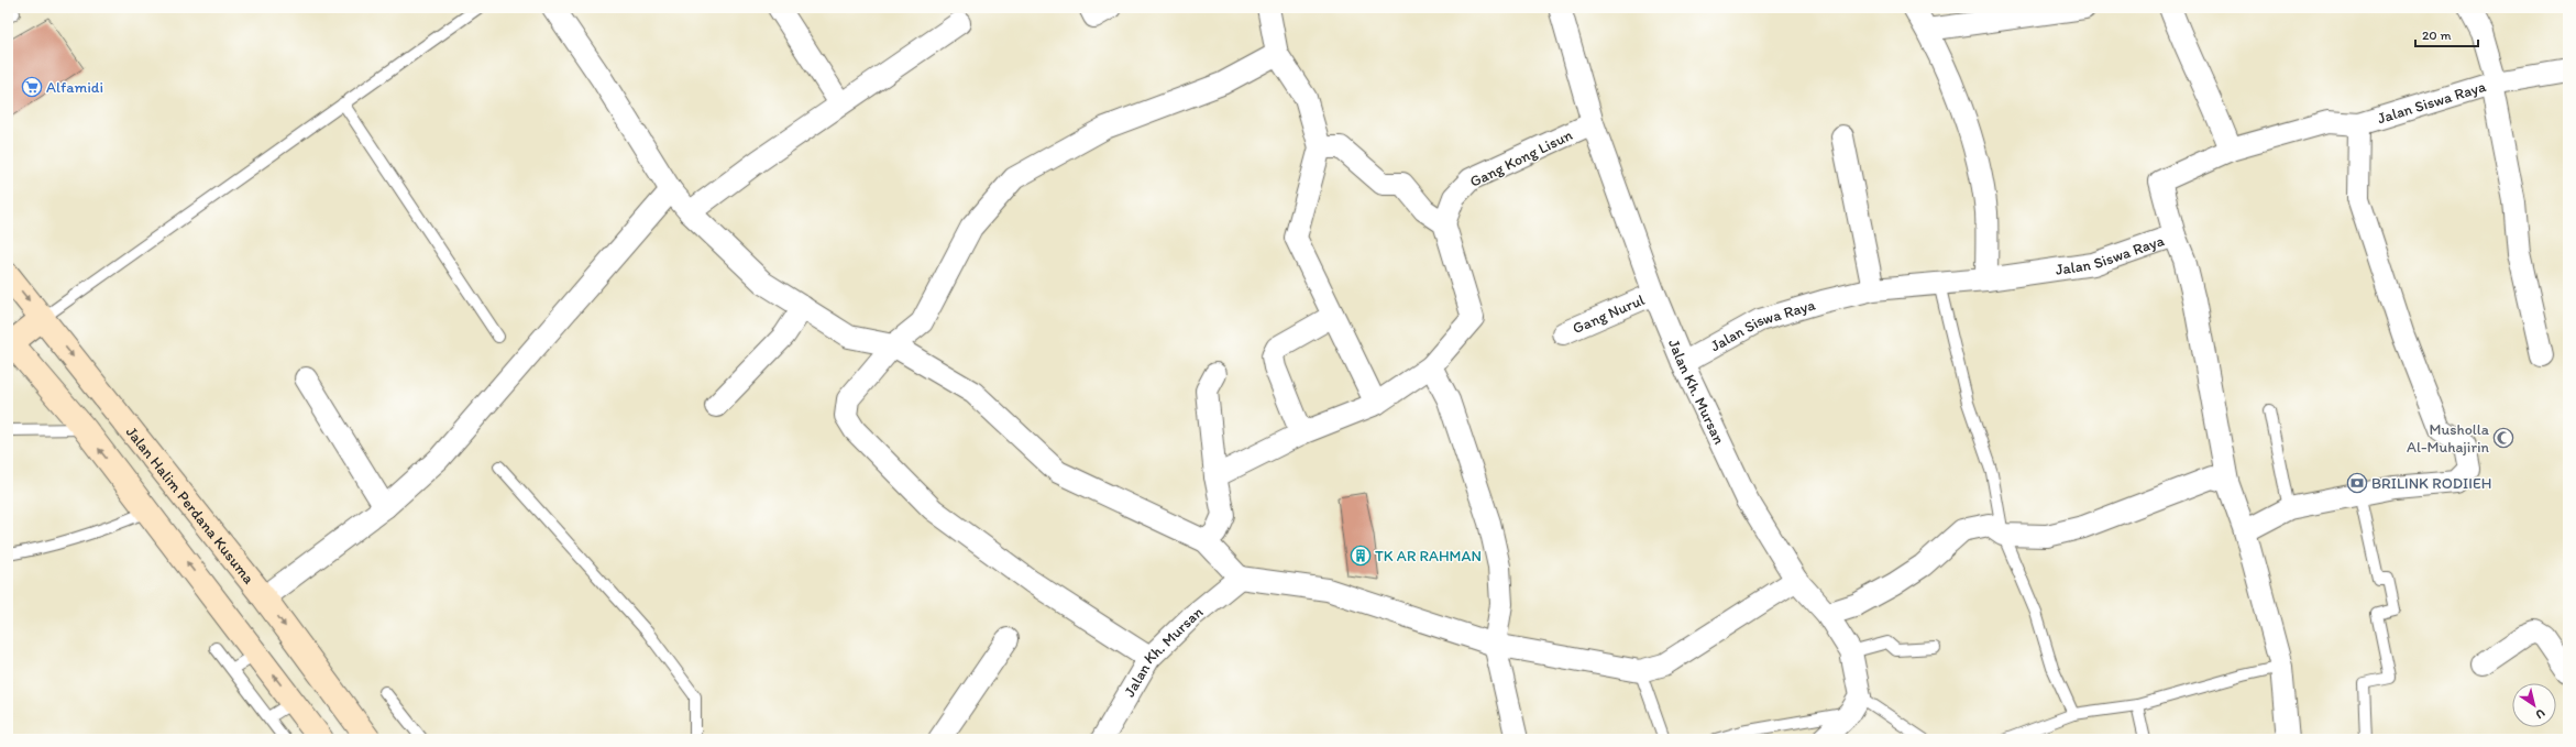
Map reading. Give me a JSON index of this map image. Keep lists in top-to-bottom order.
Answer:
{
  "streets": {
    "main road": ["Jalan Halim Perdana Kusuma"],
    "street": [
      "Jalan Siswa Raya",
      "Gang Kong Lisun",
      "Gang Nurul",
      "Jalan Kh. Mursan"
    ]
  },
  "crossings": [
    ["Jalan Siswa Raya", "Jalan Kh. Mursan"],
    ["Gang Kong Lisun", "Jalan Kh. Mursan"],
    ["Gang Nurul", "Jalan Kh. Mursan"]
  ],
  "places": {
    "supermarket": ["Alfamidi"],
    "mosque": ["Musholla Al-Muhajirin"],
    "bank": ["BRILINK RODIIEH"],
    "building": ["TK AR RAHMAN"]
  },
  "scale_bar": "20 m",
  "north": "bottom right"
}
